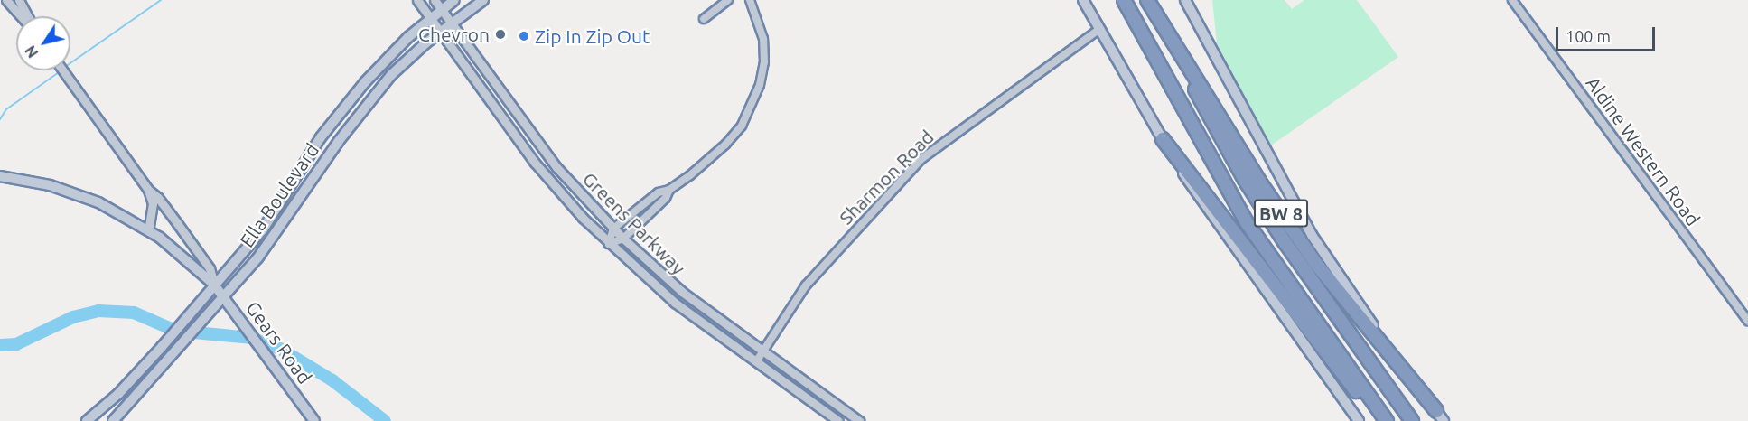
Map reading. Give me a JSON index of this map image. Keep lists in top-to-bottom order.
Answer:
{
  "streets": {
    "highway": ["BW 8"],
    "main road": ["Ella Boulevard", "Gears Road"],
    "street": ["Aldine Western Road", "Sharmon Road", "Greens Parkway"]
  },
  "crossings": [
    ["Sharmon Road", "BW 8"],
    ["Sharmon Road", "Greens Parkway"],
    ["Ella Boulevard", "Greens Parkway"],
    ["Ella Boulevard", "Gears Road"]
  ],
  "places": ["Chevron", "Zip In Zip Out"],
  "scale_bar": "100 m",
  "north": "bottom left"
}
